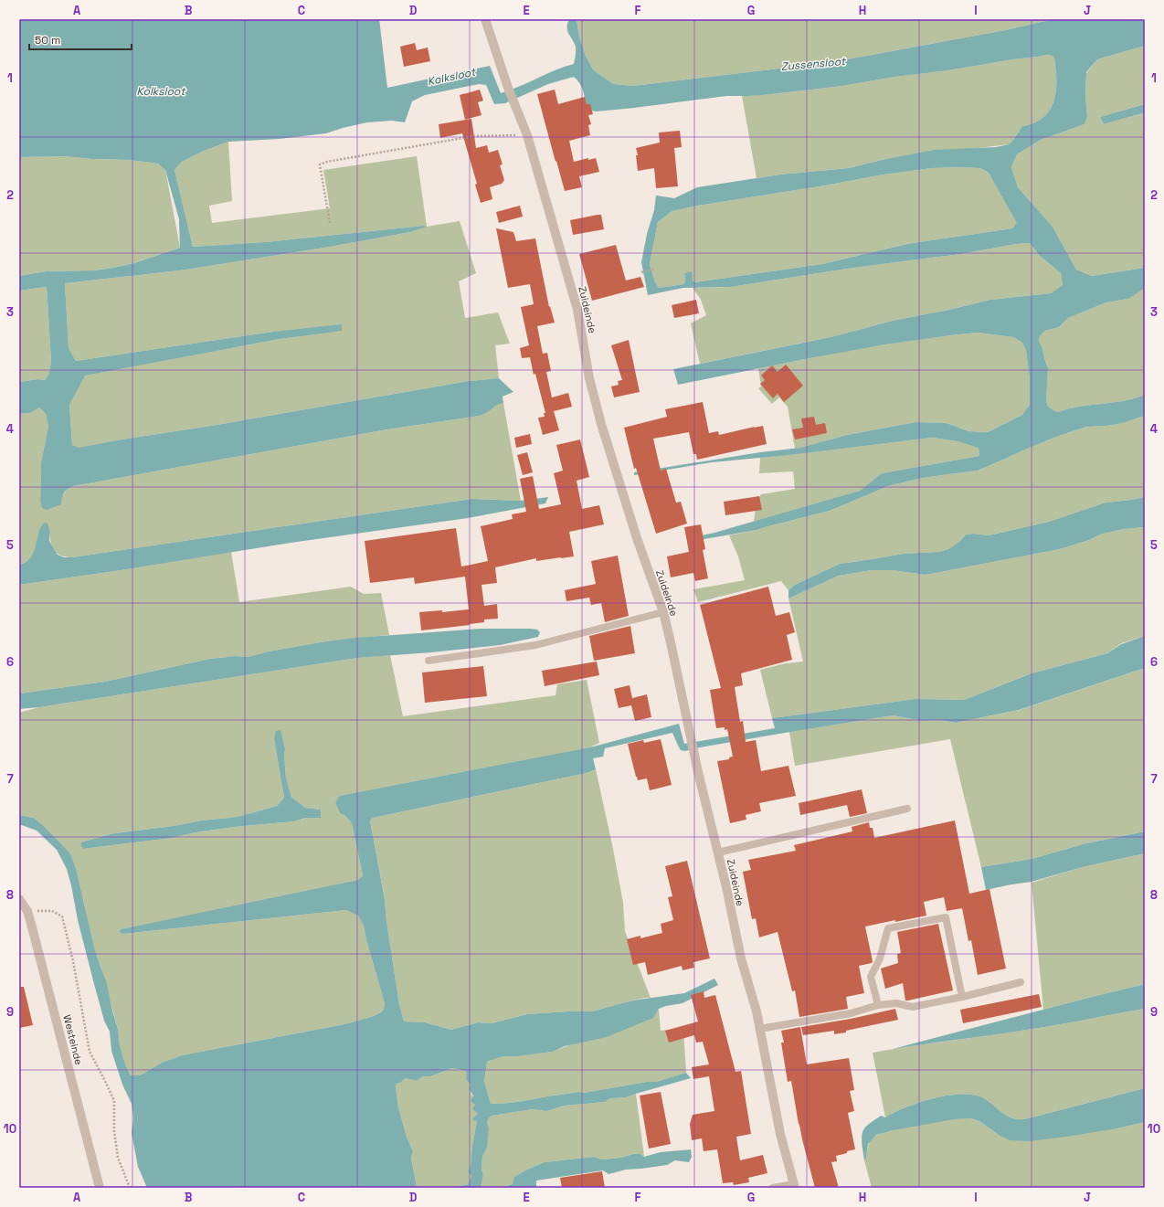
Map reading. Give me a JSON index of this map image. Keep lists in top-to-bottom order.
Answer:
{
  "streets": {
    "street": ["Zuideinde", "Westeinde"]
  },
  "water": ["Zussensloot", "Kolksloot"],
  "scale_bar": "50 m",
  "grid": {
    "columns": [
      "A",
      "B",
      "C",
      "D",
      "E",
      "F",
      "G",
      "H",
      "I",
      "J"
    ],
    "rows": [
      "1",
      "2",
      "3",
      "4",
      "5",
      "6",
      "7",
      "8",
      "9",
      "10"
    ]
  }
}
